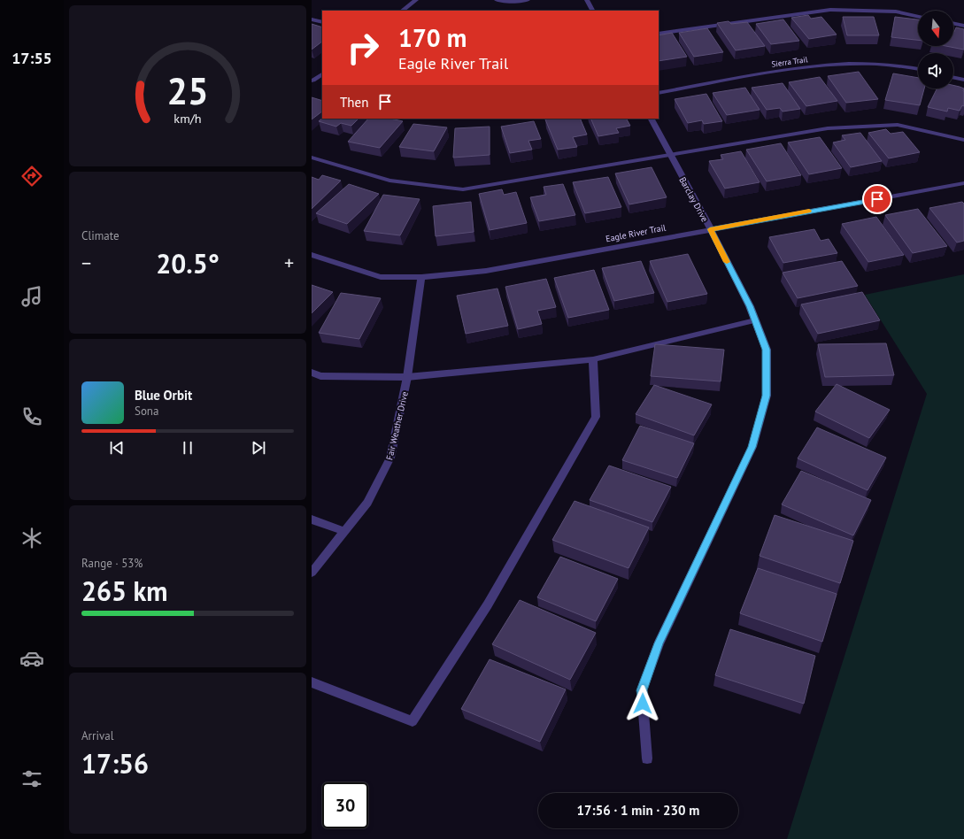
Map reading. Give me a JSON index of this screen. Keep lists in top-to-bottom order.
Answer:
{
  "streets": {
    "street": [
      "Sierra Trail",
      "Barclay Drive",
      "Eagle River Trail",
      "Fair Weather Drive"
    ]
  },
  "crossings": [
    ["Barclay Drive", "Eagle River Trail"],
    ["Eagle River Trail", "Fair Weather Drive"]
  ],
  "north": "bottom",
  "page": {
    "tabs": "17:55",
    "turn": ["170 m", "Eagle River Trail"],
    "then": "Then",
    "tile": [
      "Climate",
      ["Range · 53%", "265 km"],
      ["Arrival", "17:56"]
    ],
    "heat": ["−", "20.5°", "+"],
    "song": ["Blue Orbit", "Sona"],
    "limit": "30",
    "trip": "17:56 · 1 min · 230 m",
    "gauge": ["25", "km/h"]
  }
}
